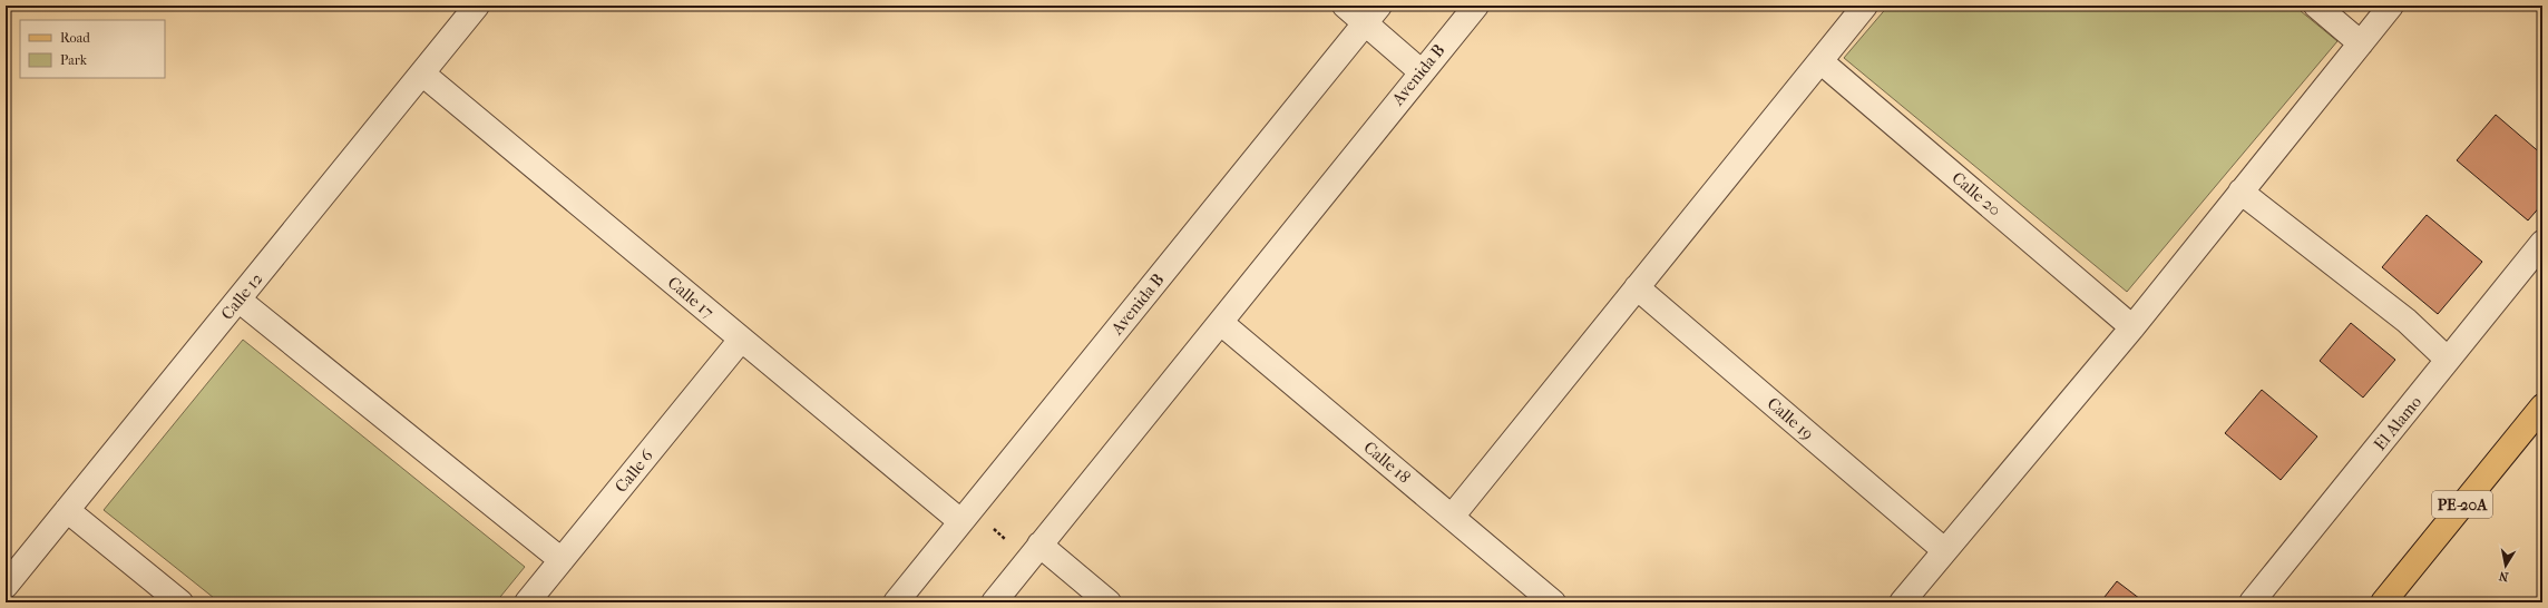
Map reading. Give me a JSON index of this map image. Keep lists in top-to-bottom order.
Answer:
{
  "streets": {
    "main road": ["PE-20A"],
    "street": [
      "Avenida B",
      "Calle 20",
      "Calle 12",
      "Calle 17",
      "Calle 19",
      "El Alamo",
      "Calle 18",
      "Calle 6"
    ]
  },
  "crossings": [
    ["Avenida B", "Calle 17"],
    ["Avenida B", "Calle 18"],
    ["Calle 12", "Calle 17"],
    ["Calle 17", "Calle 6"]
  ],
  "legend": ["Road", "Park"],
  "north": "bottom"
}
